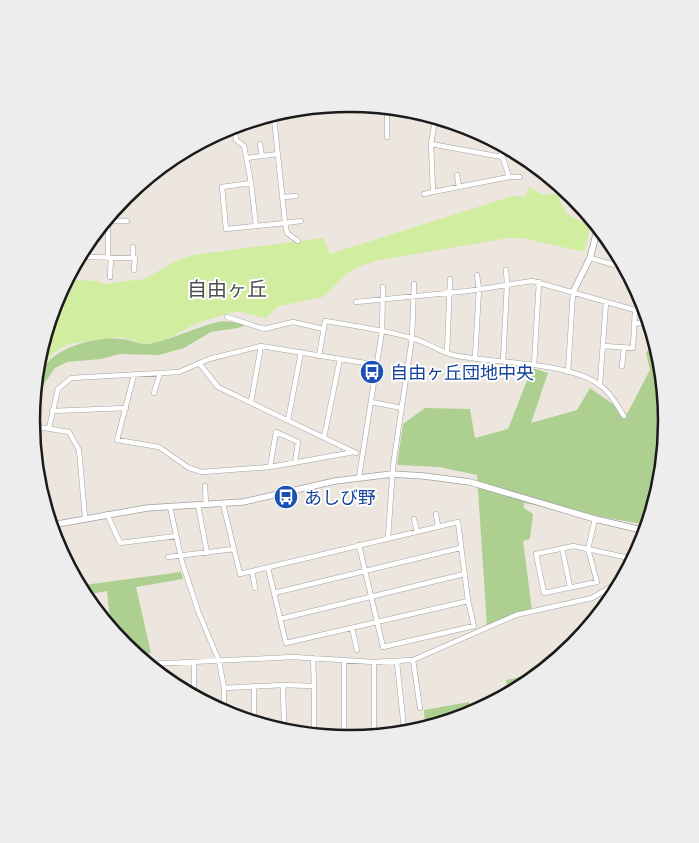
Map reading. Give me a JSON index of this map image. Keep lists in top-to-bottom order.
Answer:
{
  "districts": ["自由ヶ丘"],
  "places": {
    "bus stop": ["自由ヶ丘団地中央", "あしび野"]
  }
}
